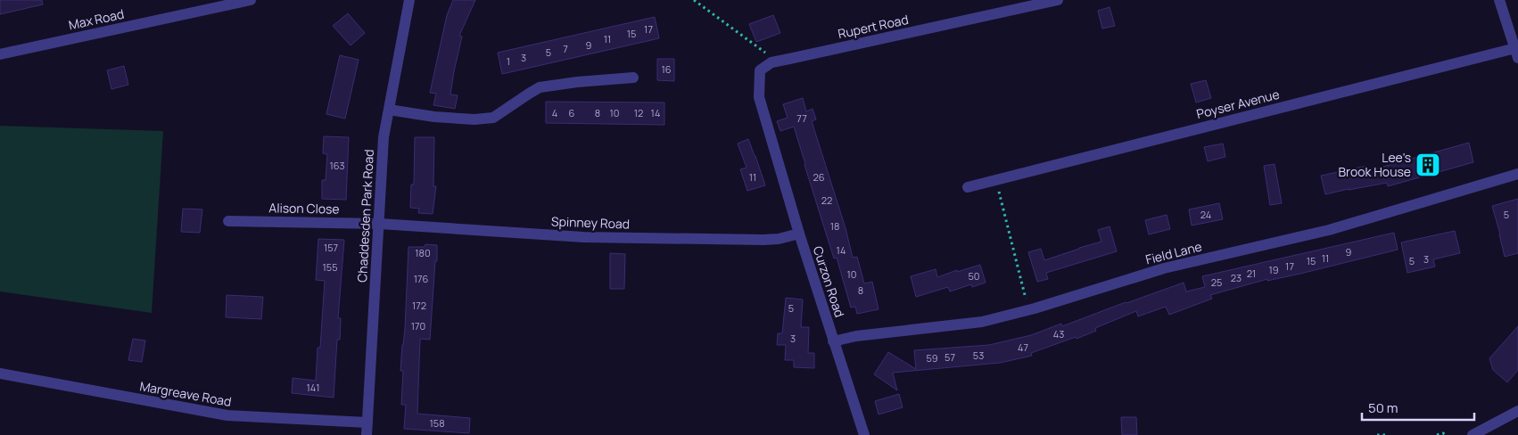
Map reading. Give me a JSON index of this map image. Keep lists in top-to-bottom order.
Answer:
{
  "streets": {
    "street": [
      "Max Road",
      "Rupert Road",
      "Poyser Avenue",
      "Alison Close",
      "Chaddesden Park Road",
      "Spinney Road",
      "Field Lane",
      "Curzon Road",
      "Margreave Road"
    ]
  },
  "crossings": [
    ["Rupert Road", "Curzon Road"],
    ["Alison Close", "Chaddesden Park Road"],
    ["Alison Close", "Spinney Road"],
    ["Chaddesden Park Road", "Spinney Road"],
    ["Chaddesden Park Road", "Margreave Road"],
    ["Spinney Road", "Curzon Road"],
    ["Field Lane", "Curzon Road"]
  ],
  "places": {
    "building": ["Lee's Brook House"]
  },
  "house_numbers": [
    "17",
    "15",
    "11",
    "9",
    "7",
    "5",
    "3",
    "1",
    "16",
    "4",
    "6",
    "8",
    "10",
    "12",
    "14",
    "77",
    "163",
    "11",
    "26",
    "22",
    "24",
    "5",
    "18",
    "157",
    "14",
    "9",
    "180",
    "11",
    "3",
    "15",
    "5",
    "17",
    "155",
    "19",
    "21",
    "10",
    "50",
    "23",
    "176",
    "25",
    "8",
    "172",
    "5",
    "170",
    "43",
    "3",
    "47",
    "53",
    "57",
    "59",
    "141",
    "158"
  ],
  "scale_bar": "50 m"
}
